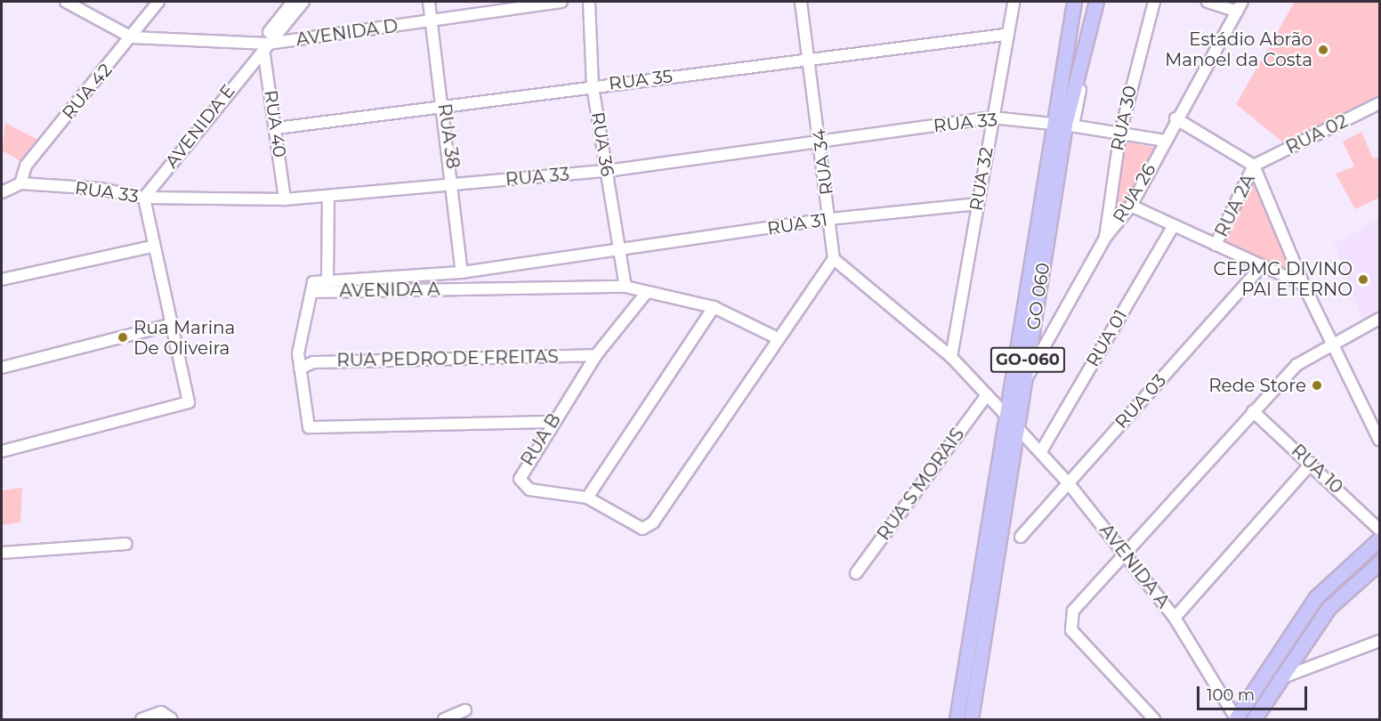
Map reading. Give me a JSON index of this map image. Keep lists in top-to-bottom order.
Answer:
{
  "streets": {
    "main road": ["GO 060", "GO-060"],
    "street": [
      "AVENIDA D",
      "RUA 35",
      "RUA 42",
      "RUA 30",
      "RUA 33",
      "RUA 40",
      "AVENIDA E",
      "RUA 02",
      "RUA 38",
      "RUA 36",
      "RUA 34",
      "RUA 32",
      "RUA 26",
      "RUA 2A",
      "RUA 31",
      "AVENIDA A",
      "RUA 01",
      "RUA PEDRO DE FREITAS",
      "RUA 03",
      "RUA B",
      "RUA 10",
      "RUA S MORAIS"
    ]
  },
  "crossings": [
    ["AVENIDA D", "RUA 42"],
    ["AVENIDA D", "RUA 40"],
    ["AVENIDA D", "AVENIDA E"],
    ["AVENIDA D", "RUA 38"],
    ["RUA 35", "RUA 40"],
    ["RUA 35", "RUA 38"],
    ["RUA 35", "RUA 36"],
    ["RUA 35", "RUA 34"],
    ["RUA 35", "RUA 32"],
    ["RUA 42", "RUA 33"],
    ["RUA 30", "RUA 33"],
    ["RUA 30", "RUA 26"],
    ["RUA 33", "RUA 40"],
    ["RUA 33", "AVENIDA E"],
    ["RUA 33", "RUA 38"],
    ["RUA 33", "RUA 36"],
    ["RUA 33", "RUA 34"],
    ["RUA 33", "RUA 32"],
    ["RUA 33", "RUA 26"],
    ["RUA 33", "GO 060"],
    ["RUA 40", "AVENIDA E"],
    ["RUA 02", "RUA 2A"],
    ["RUA 38", "AVENIDA A"],
    ["RUA 36", "RUA 31"],
    ["RUA 36", "AVENIDA A"],
    ["RUA 34", "RUA 31"],
    ["RUA 32", "RUA 31"],
    ["RUA 26", "GO 060"],
    ["RUA 31", "AVENIDA A"],
    ["AVENIDA A", "GO 060"],
    ["AVENIDA A", "RUA 01"],
    ["AVENIDA A", "RUA 03"],
    ["AVENIDA A", "RUA B"],
    ["RUA PEDRO DE FREITAS", "RUA B"]
  ],
  "places": [
    "Estádio Abrão Manoel da Costa",
    "CEPMG DIVINO PAI ETERNO",
    "Rua Marina De Oliveira",
    "Rede Store"
  ],
  "scale_bar": "100 m"
}
